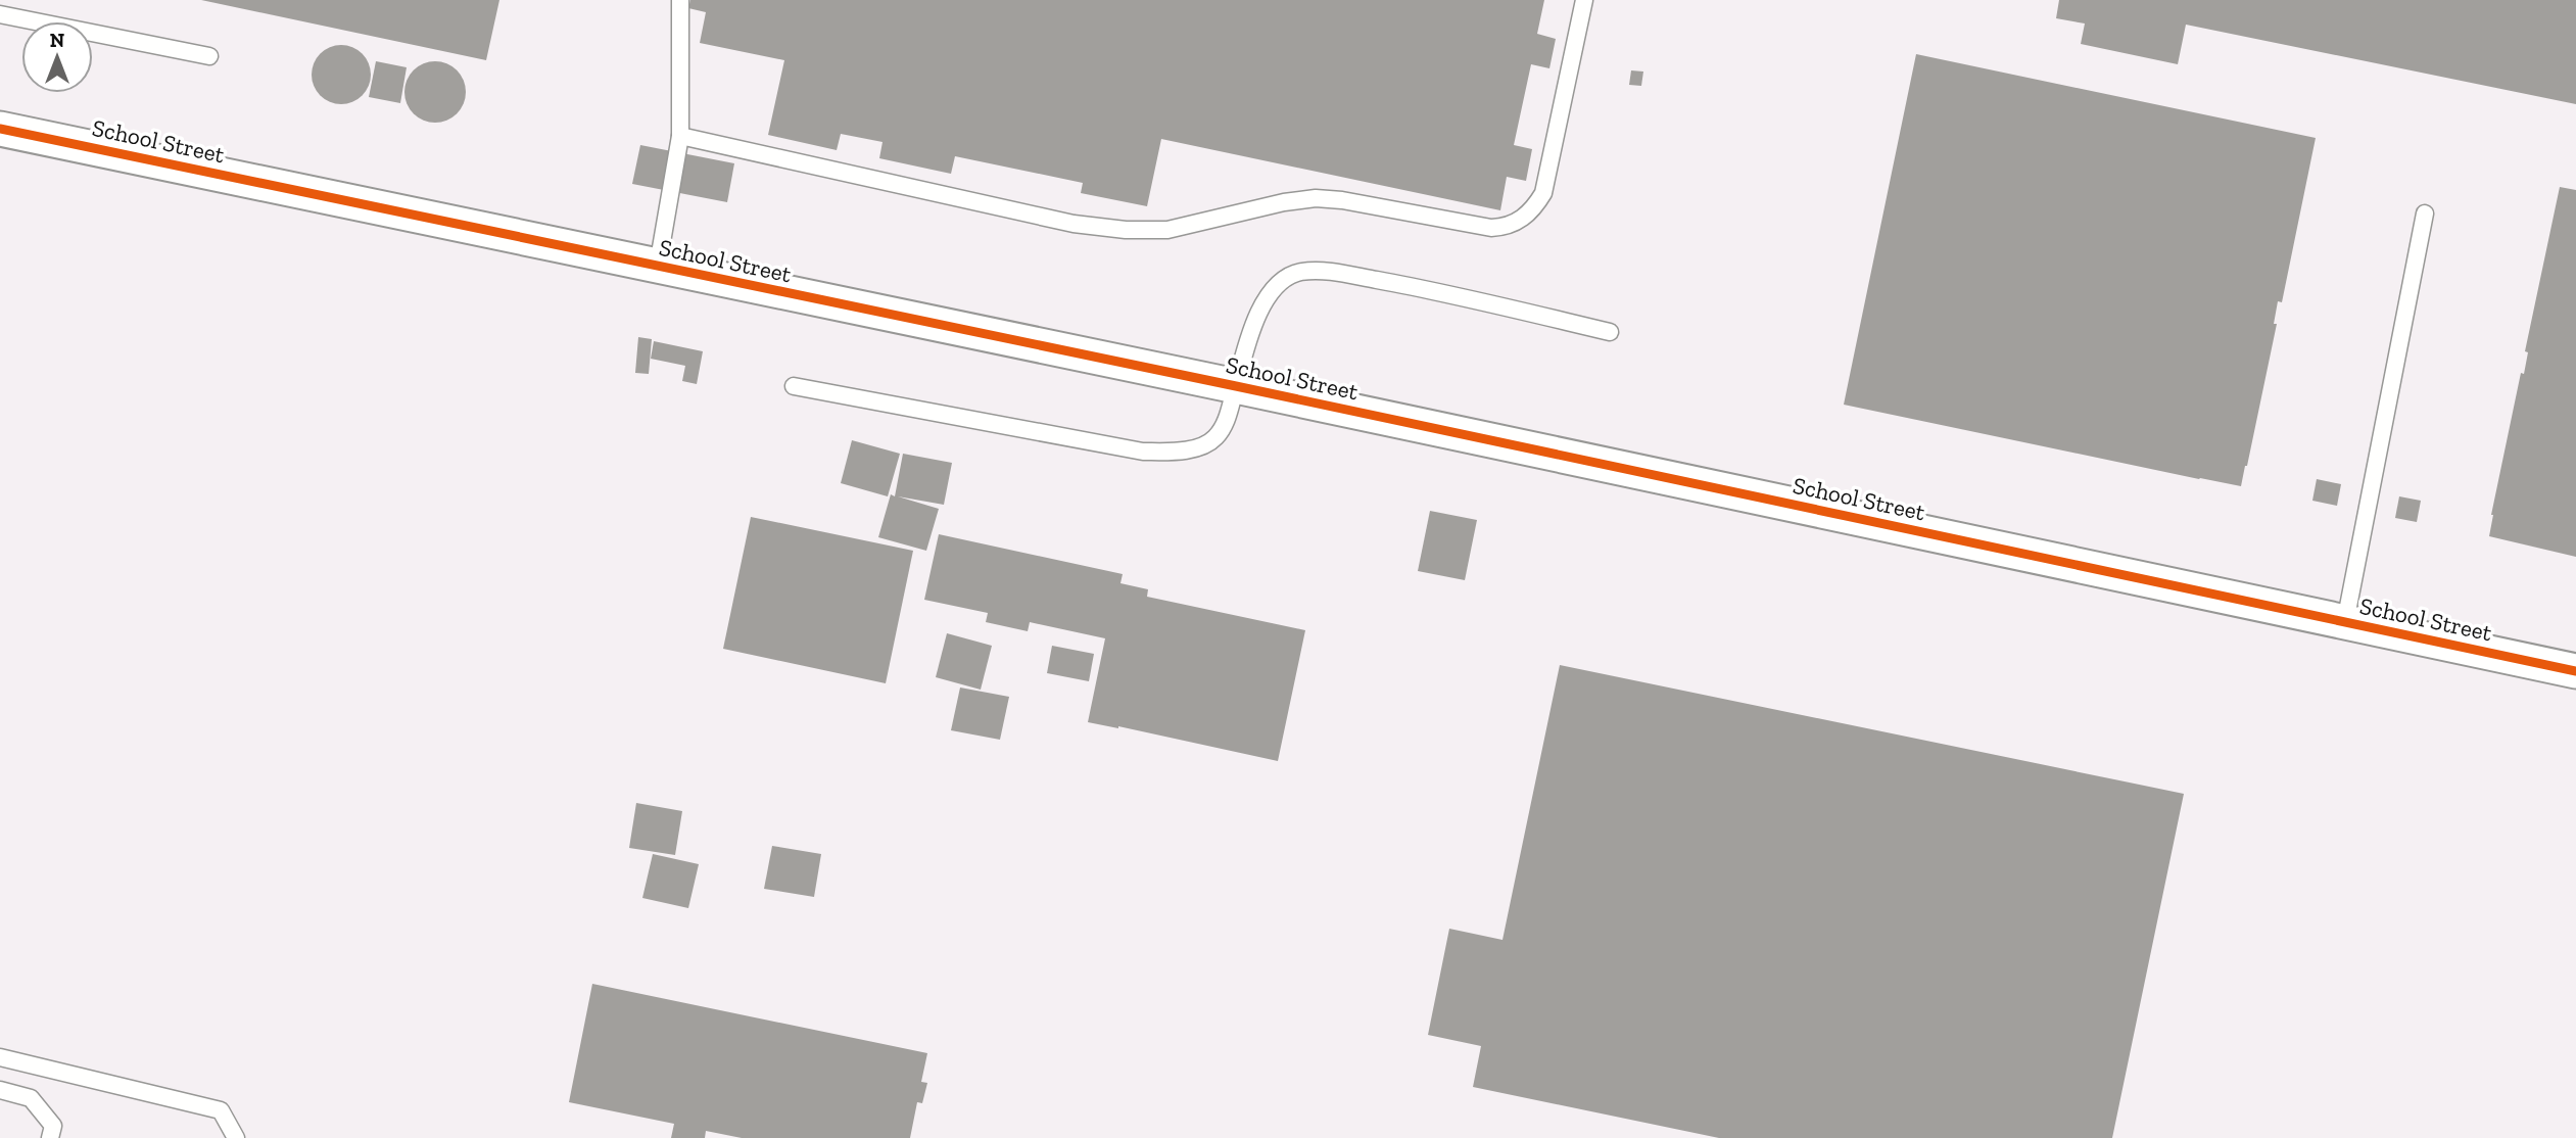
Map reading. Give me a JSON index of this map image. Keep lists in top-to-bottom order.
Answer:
{
  "streets": {
    "street": ["School Street"]
  },
  "north": "top"
}
